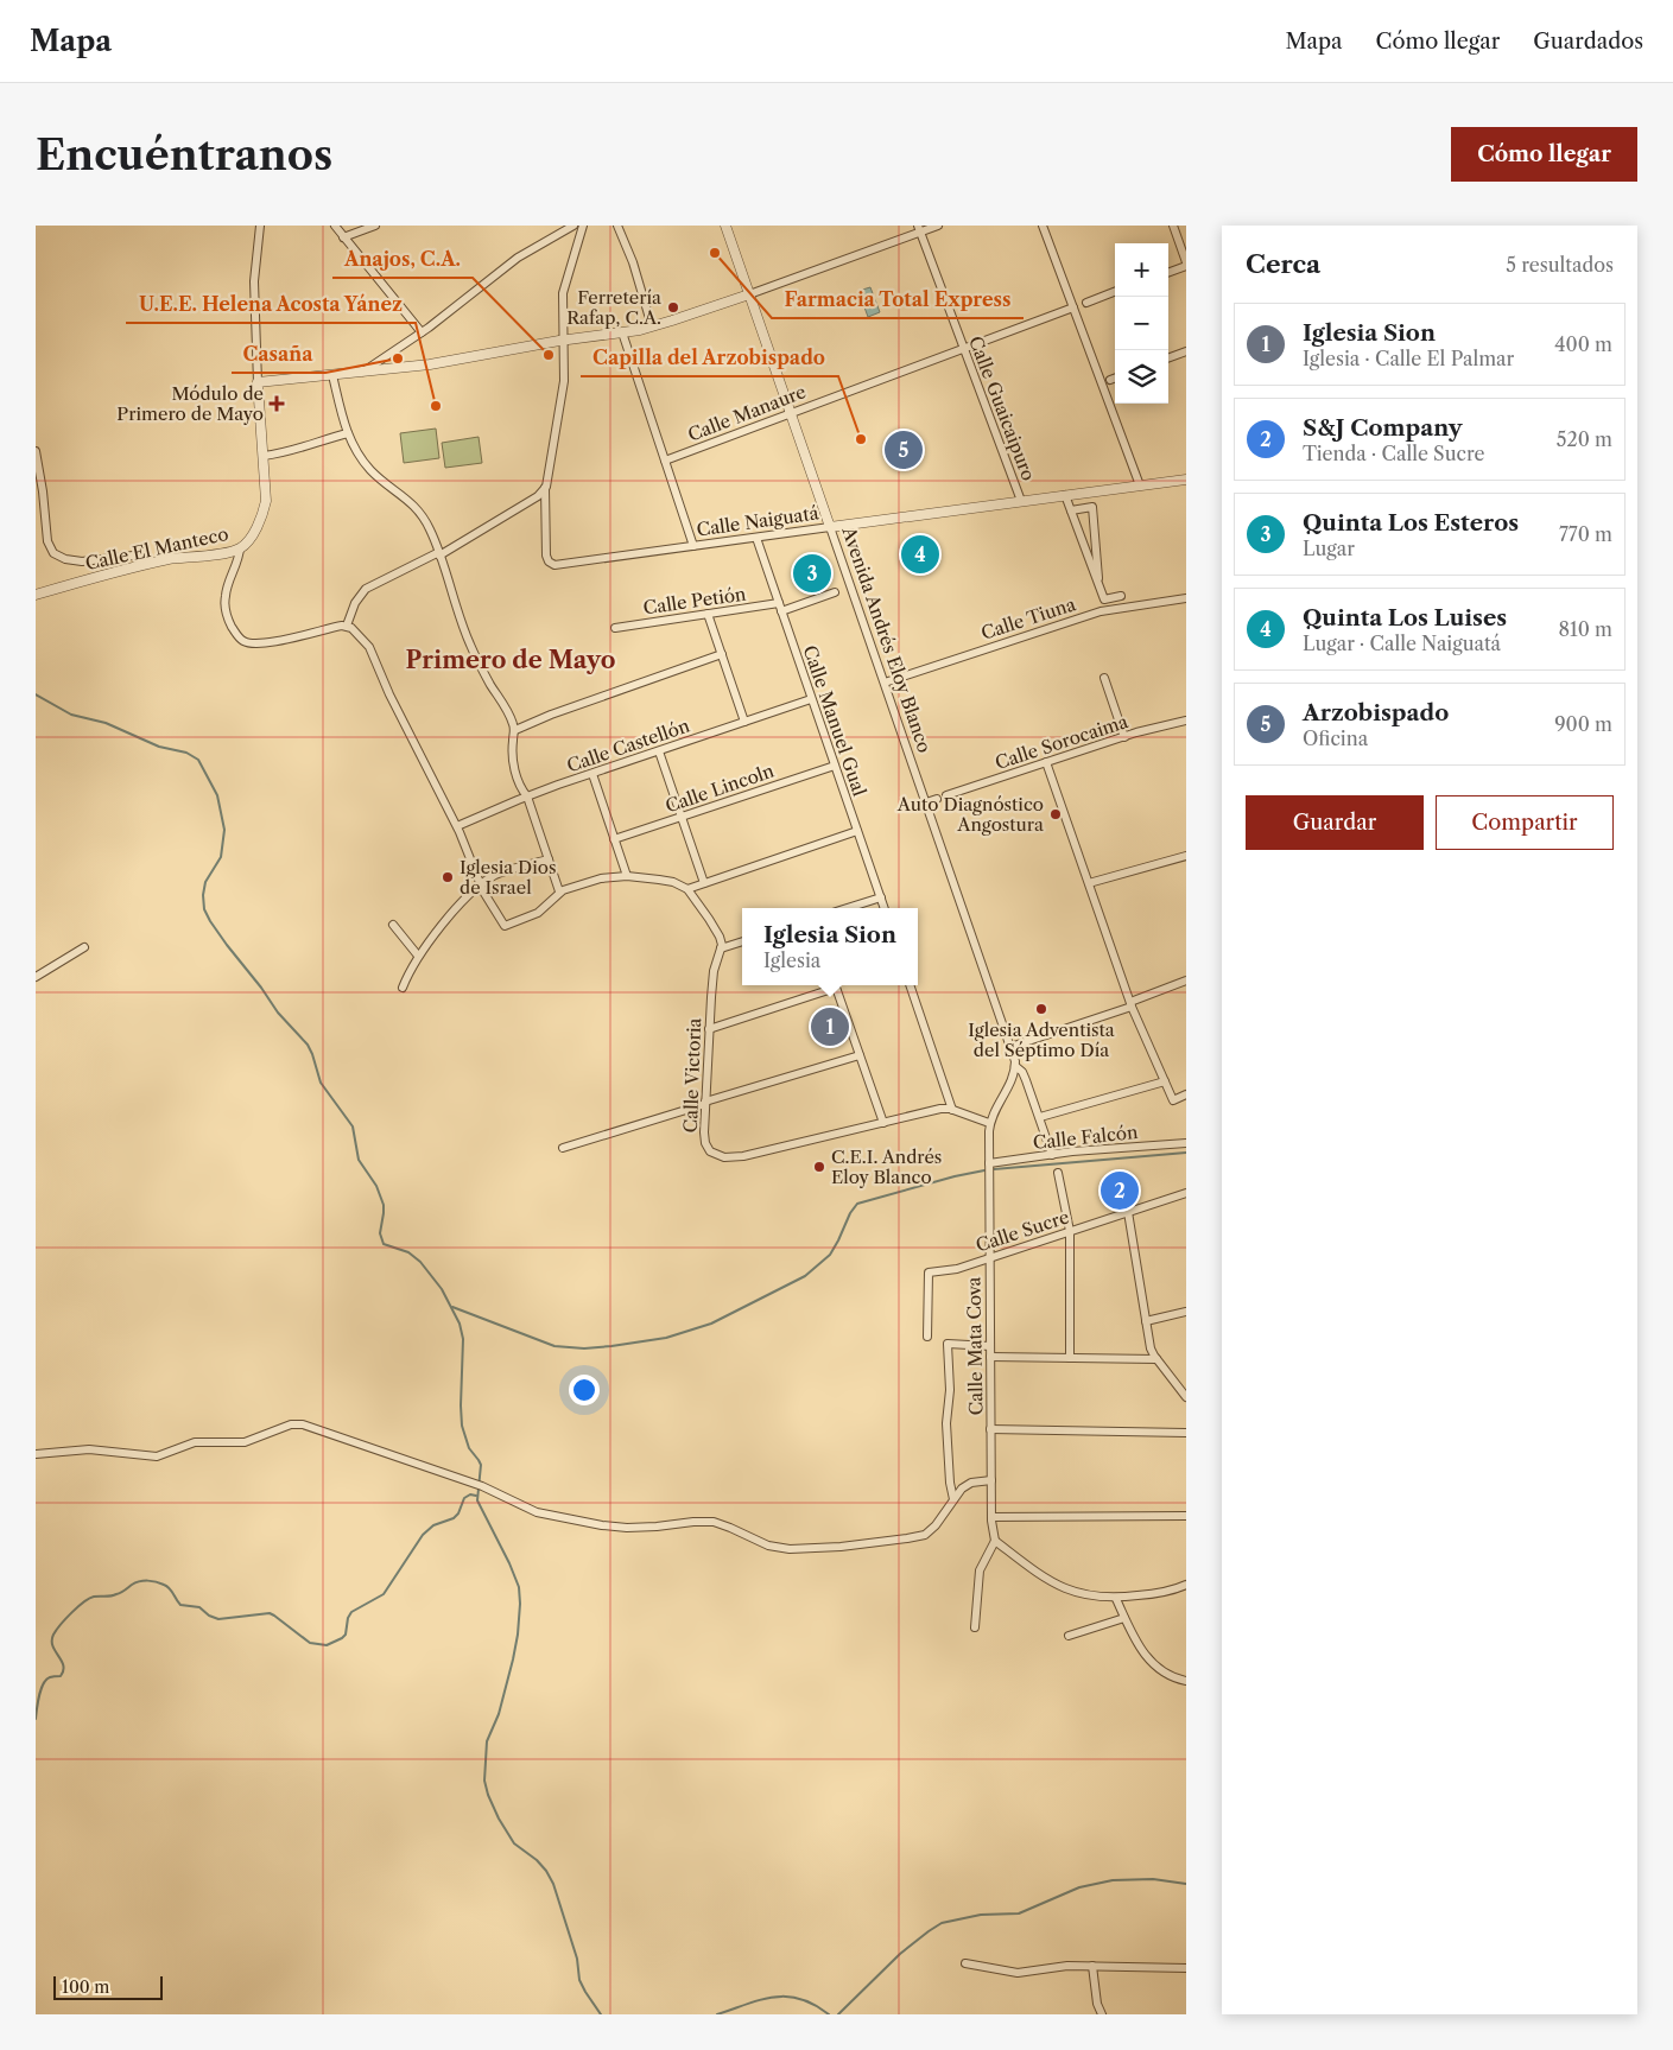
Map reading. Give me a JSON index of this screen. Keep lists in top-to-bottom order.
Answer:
{
  "streets": {
    "street": [
      "Calle Guaicaipuro",
      "Calle Manaure",
      "Calle Naiguatá",
      "Calle El Manteco",
      "Calle Petión",
      "Calle Tiuna",
      "Avenida Andrés Eloy Blanco",
      "Calle Manuel Gual",
      "Calle Sorocaima",
      "Calle Castellón",
      "Calle Lincoln",
      "Calle Victoria",
      "Calle Falcón",
      "Calle Sucre",
      "Calle Mata Cova"
    ]
  },
  "crossings": [
    ["Calle Guaicaipuro", "Calle Manaure"],
    ["Calle Guaicaipuro", "Calle Naiguatá"],
    ["Calle Manaure", "Avenida Andrés Eloy Blanco"],
    ["Calle Naiguatá", "Avenida Andrés Eloy Blanco"],
    ["Calle Naiguatá", "Calle Manuel Gual"],
    ["Calle Petión", "Calle Manuel Gual"],
    ["Calle Tiuna", "Avenida Andrés Eloy Blanco"],
    ["Avenida Andrés Eloy Blanco", "Calle Mata Cova"],
    ["Calle Manuel Gual", "Calle Castellón"],
    ["Calle Manuel Gual", "Calle Lincoln"],
    ["Calle Victoria", "Calle Mata Cova"],
    ["Calle Falcón", "Calle Mata Cova"],
    ["Calle Sucre", "Calle Mata Cova"]
  ],
  "districts": ["Primero de Mayo"],
  "places": {
    "other": [
      "Farmacia Total Express",
      "Ferretería Rafap, C.A.",
      "Anajos, C.A.",
      "Casaña",
      "U.E.E. Helena Acosta Yánez",
      "Capilla del Arzobispado",
      "Auto Diagnóstico Angostura",
      "Iglesia Dios de Israel",
      "Iglesia Adventista del Séptimo Día",
      "C.E.I. Andrés Eloy Blanco"
    ],
    "health": ["Módulo de Primero de Mayo"]
  },
  "scale_bar": "100 m",
  "page": {
    "header": "Mapa",
    "nav": ["Mapa", "Cómo llegar", "Guardados"],
    "buttons": [
      "Cómo llegar",
      ["Guardar", "Compartir"]
    ],
    "title": "Encuéntranos",
    "heading": ["Cerca", "5 resultados"],
    "map_buttons": ["+", "−"],
    "list": [
      {
        "mark": "1",
        "name": "Iglesia Sion",
        "note": "Iglesia · Calle El Palmar",
        "value": "400 m"
      },
      {
        "mark": "2",
        "name": "S&J Company",
        "note": "Tienda · Calle Sucre",
        "value": "520 m"
      },
      {
        "mark": "3",
        "name": "Quinta Los Esteros",
        "note": "Lugar",
        "value": "770 m"
      },
      {
        "mark": "4",
        "name": "Quinta Los Luises",
        "note": "Lugar · Calle Naiguatá",
        "value": "810 m"
      },
      {
        "mark": "5",
        "name": "Arzobispado",
        "note": "Oficina",
        "value": "900 m"
      }
    ],
    "pins": [
      "5",
      "4",
      "3",
      "1",
      "2"
    ],
    "popup": ["Iglesia Sion", "Iglesia"],
    "scale": "100 m"
  }
}
